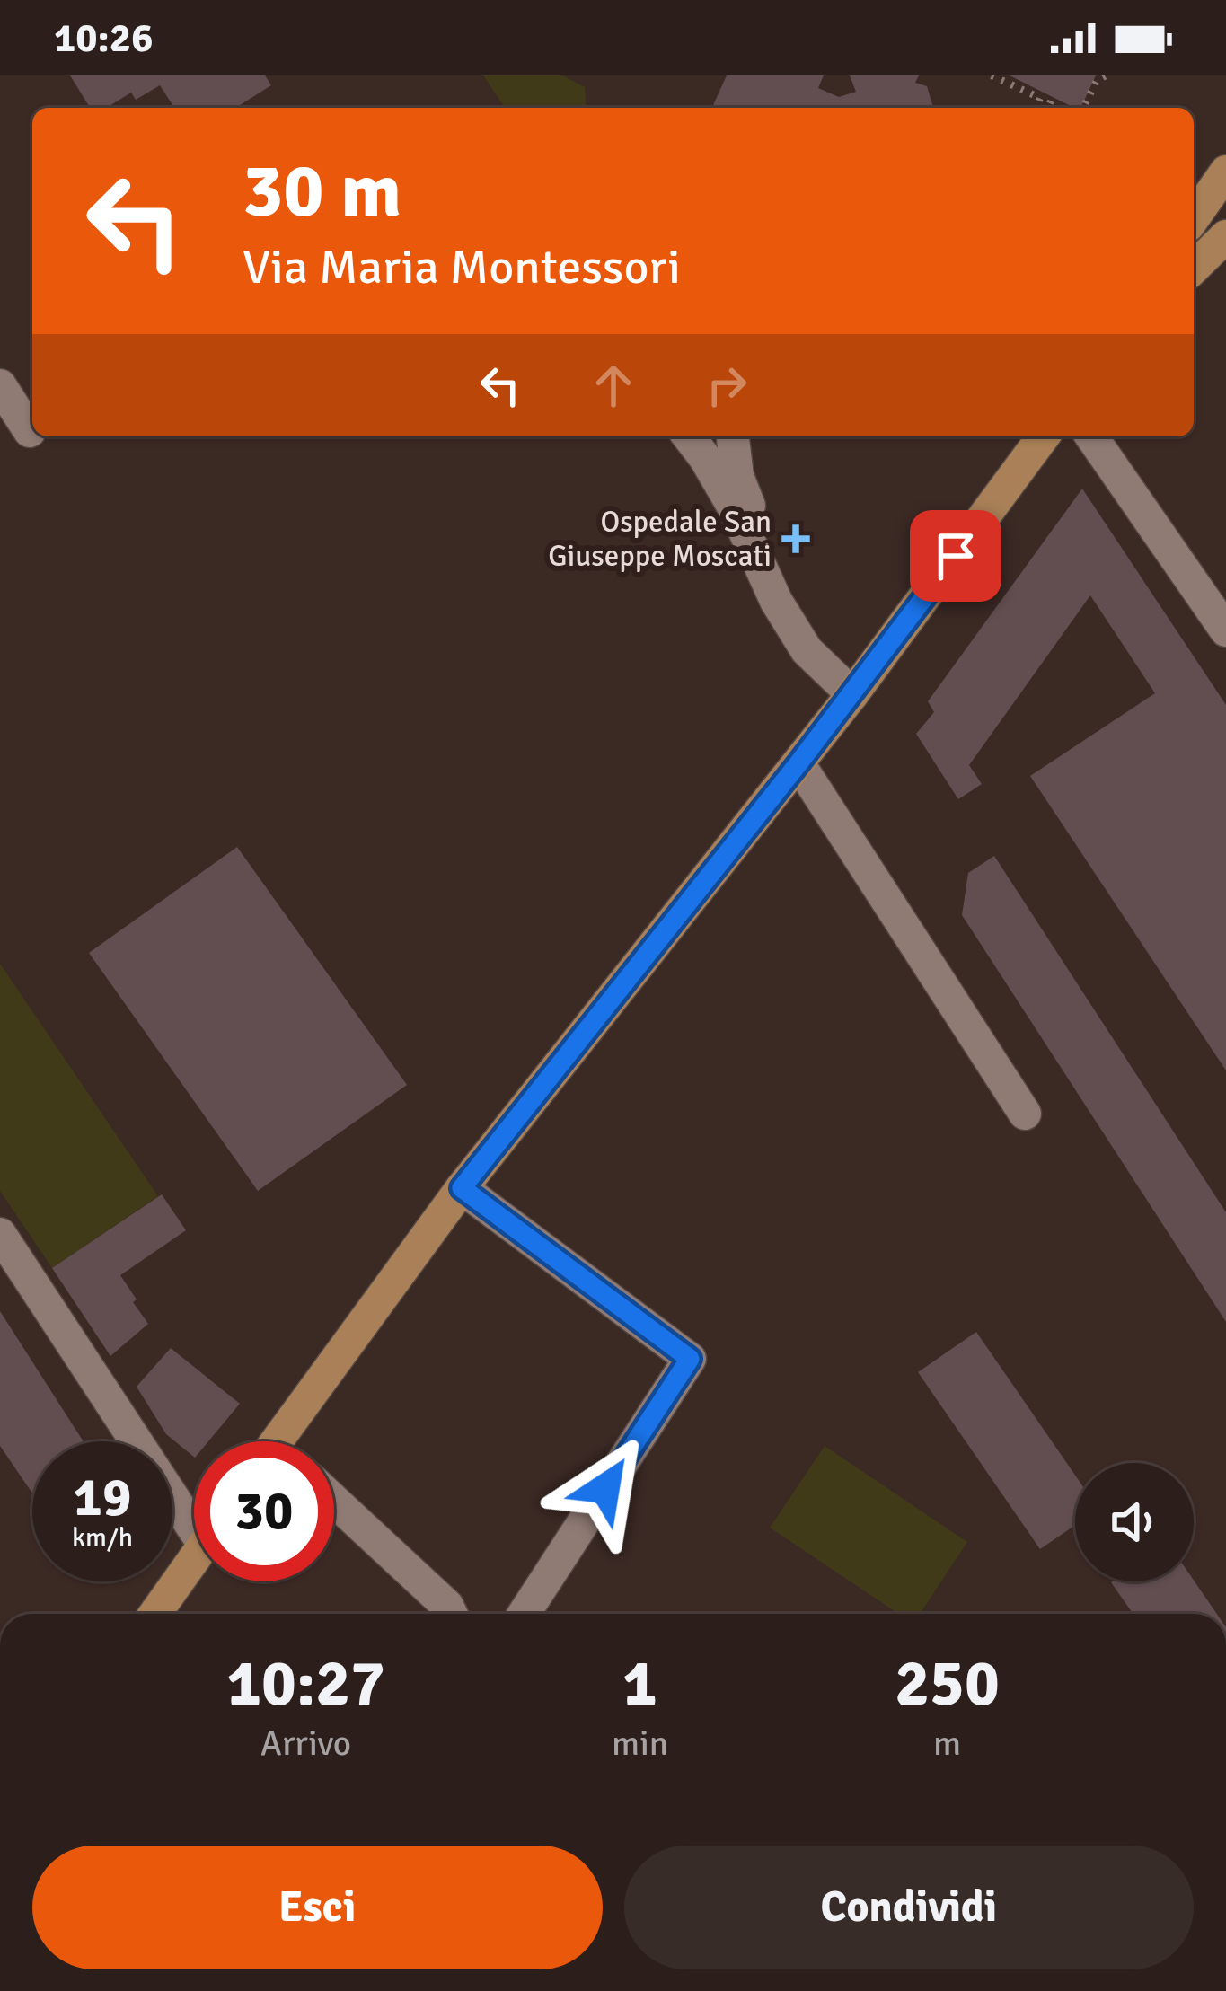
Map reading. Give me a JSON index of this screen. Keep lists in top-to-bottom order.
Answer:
{
  "places": {
    "health": ["Ospedale San Giuseppe Moscati"]
  },
  "page": {
    "status": "10:26",
    "turn": ["30 m", "Via Maria Montessori"],
    "speed": "19 km/h",
    "limit": "30",
    "eta": [
      "10:27",
      "Arrivo",
      "1",
      "min",
      "250",
      "m"
    ],
    "buttons": ["Esci", "Condividi"]
  }
}
